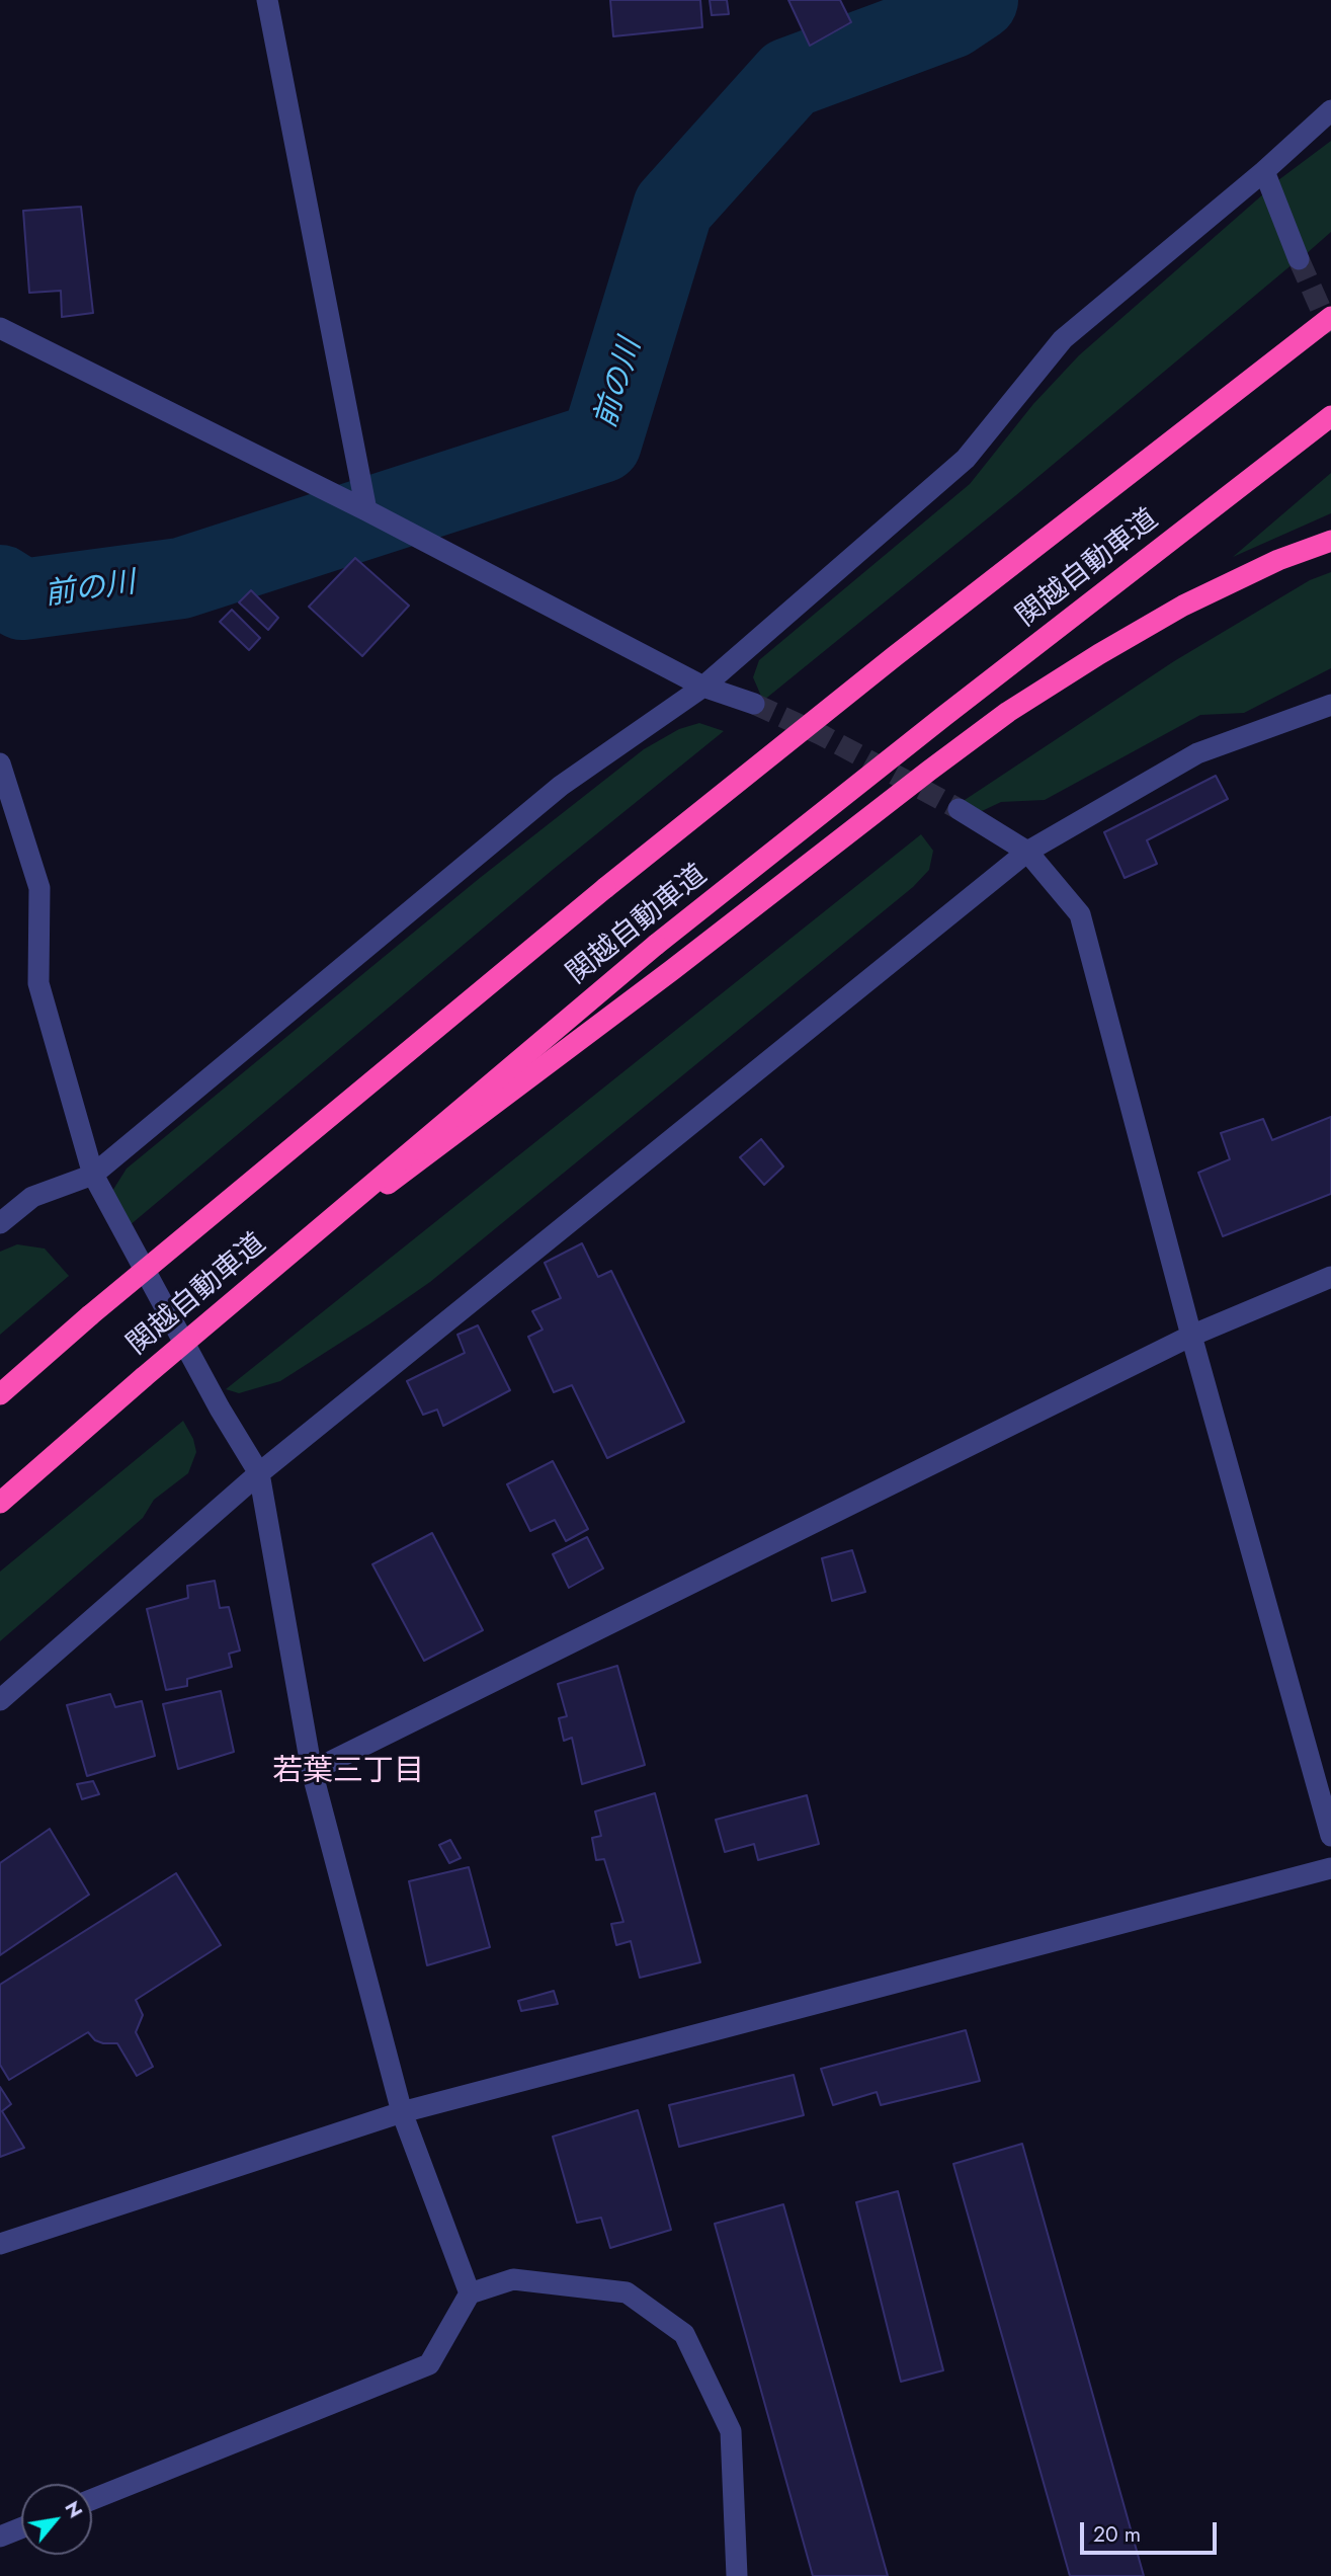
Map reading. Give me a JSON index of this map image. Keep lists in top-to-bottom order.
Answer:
{
  "streets": {
    "highway": ["関越自動車道"]
  },
  "districts": ["若葉三丁目"],
  "water": ["前の川"],
  "scale_bar": "20 m",
  "north": "top right"
}
